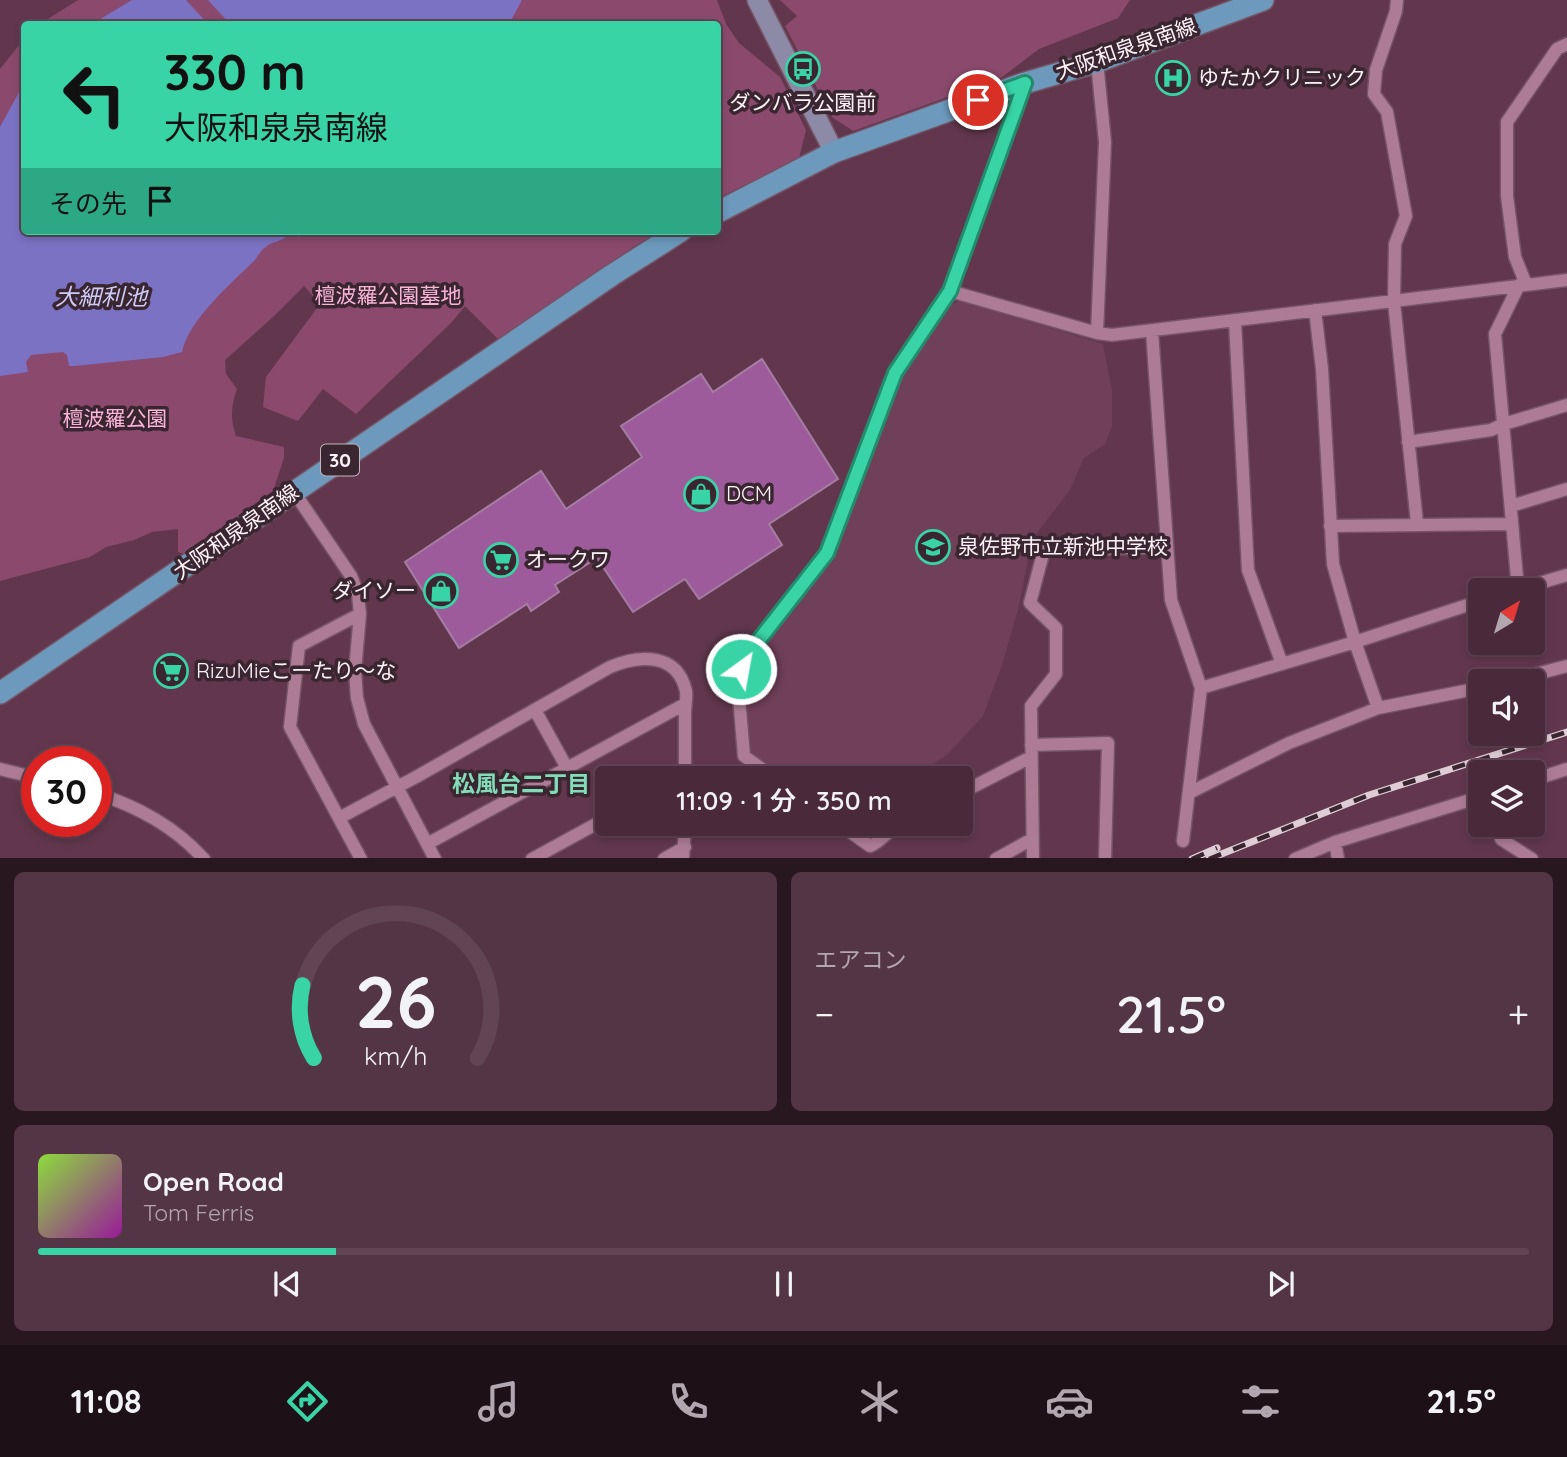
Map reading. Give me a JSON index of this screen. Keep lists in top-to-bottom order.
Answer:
{
  "streets": {
    "main road": ["大阪和泉泉南線", "30"]
  },
  "districts": ["松風台二丁目"],
  "water": ["大細利池"],
  "parks": ["檀波羅公園墓地", "檀波羅公園"],
  "places": {
    "bus stop": ["ダンバラ公園前"],
    "hospital": ["ゆたかクリニック"],
    "shop": ["DCM", "ダイソー"],
    "school or university": ["泉佐野市立新池中学校"],
    "supermarket": ["オークワ", "RizuMieこーたり～な"]
  },
  "north": "top right",
  "page": {
    "turn": ["330 m", "大阪和泉泉南線"],
    "then": "その先",
    "limit": "30",
    "trip": "11:09 · 1 分 · 350 m",
    "tile": "エアコン",
    "heat": ["−", "21.5°", "+"],
    "song": ["Open Road", "Tom Ferris"],
    "tabs": ["11:08", "21.5°"],
    "gauge": ["26", "km/h"]
  }
}
